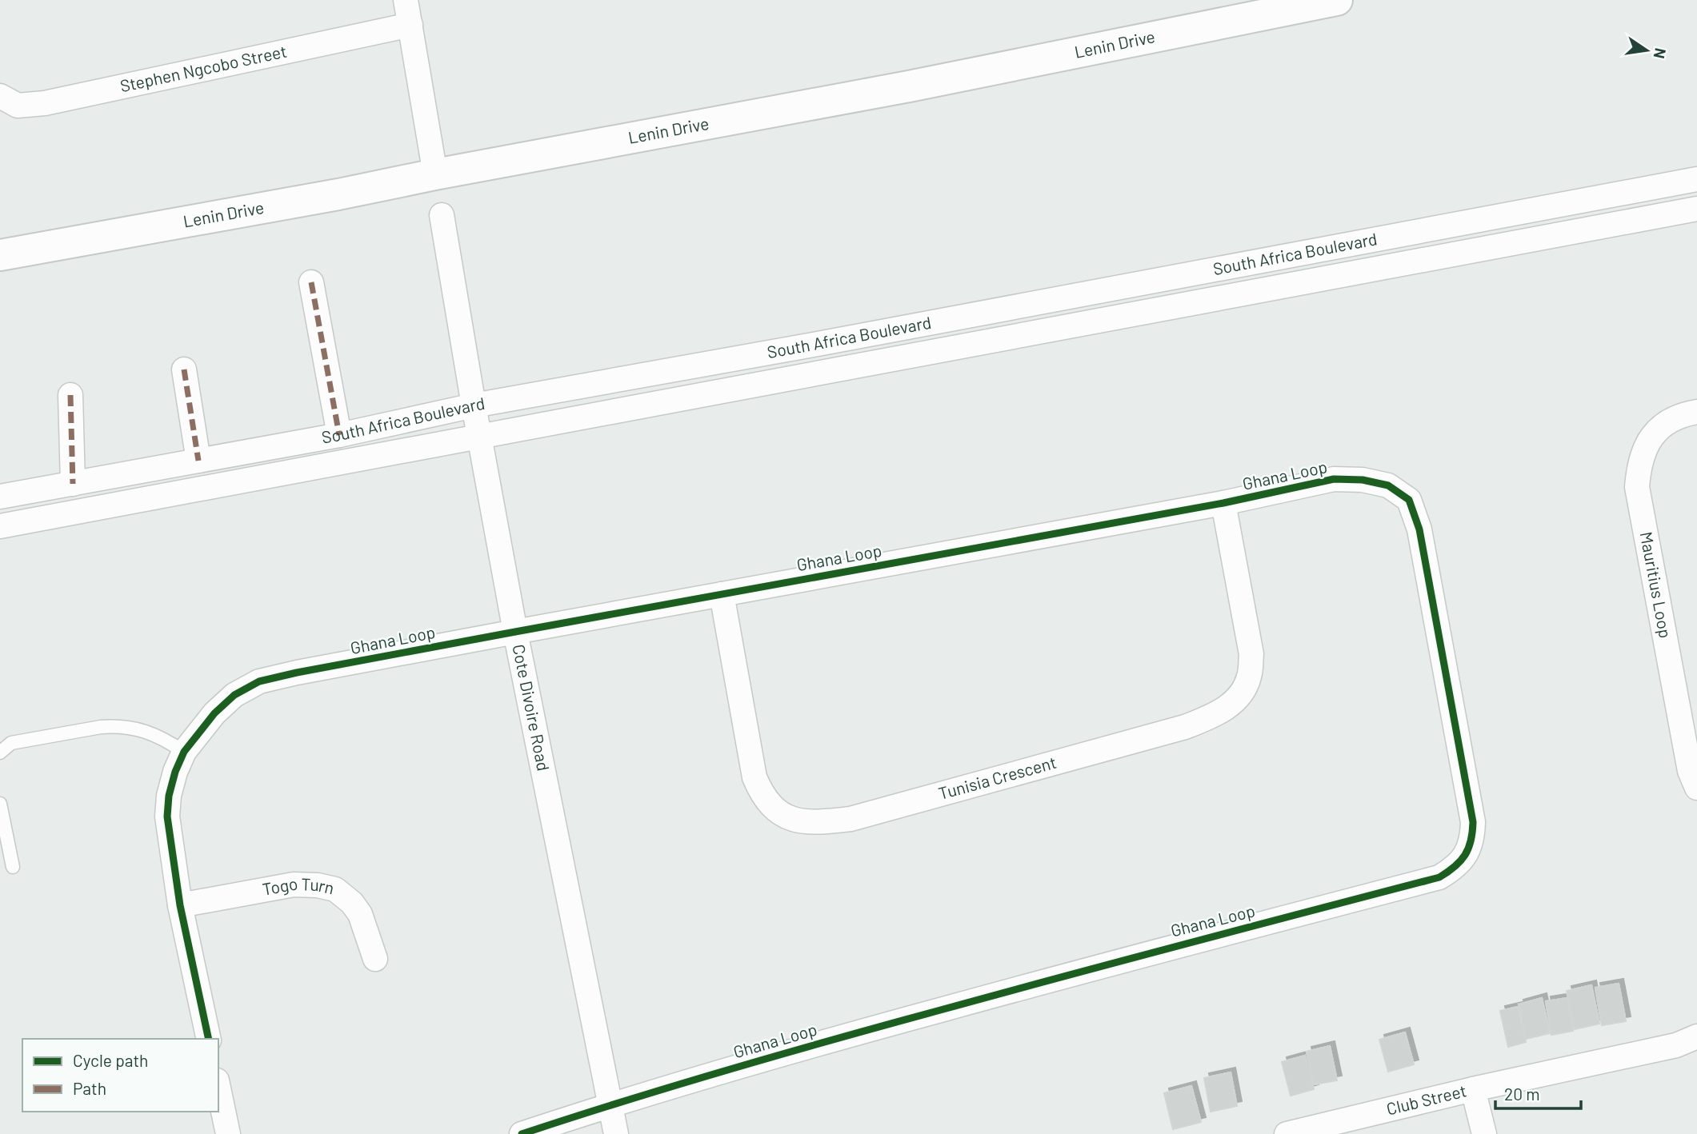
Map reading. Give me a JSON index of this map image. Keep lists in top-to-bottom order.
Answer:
{
  "streets": {
    "street": [
      "Lenin Drive",
      "Stephen Ngcobo Street",
      "South Africa Boulevard",
      "Ghana Loop",
      "Mauritius Loop",
      "Cote Divoire Road",
      "Tunisia Crescent",
      "Togo Turn",
      "Club Street"
    ]
  },
  "crossings": [
    ["South Africa Boulevard", "Cote Divoire Road"],
    ["Ghana Loop", "Cote Divoire Road"],
    ["Ghana Loop", "Tunisia Crescent"],
    ["Ghana Loop", "Togo Turn"]
  ],
  "legend": ["Cycle path", "Path"],
  "scale_bar": "20 m",
  "north": "right"
}
